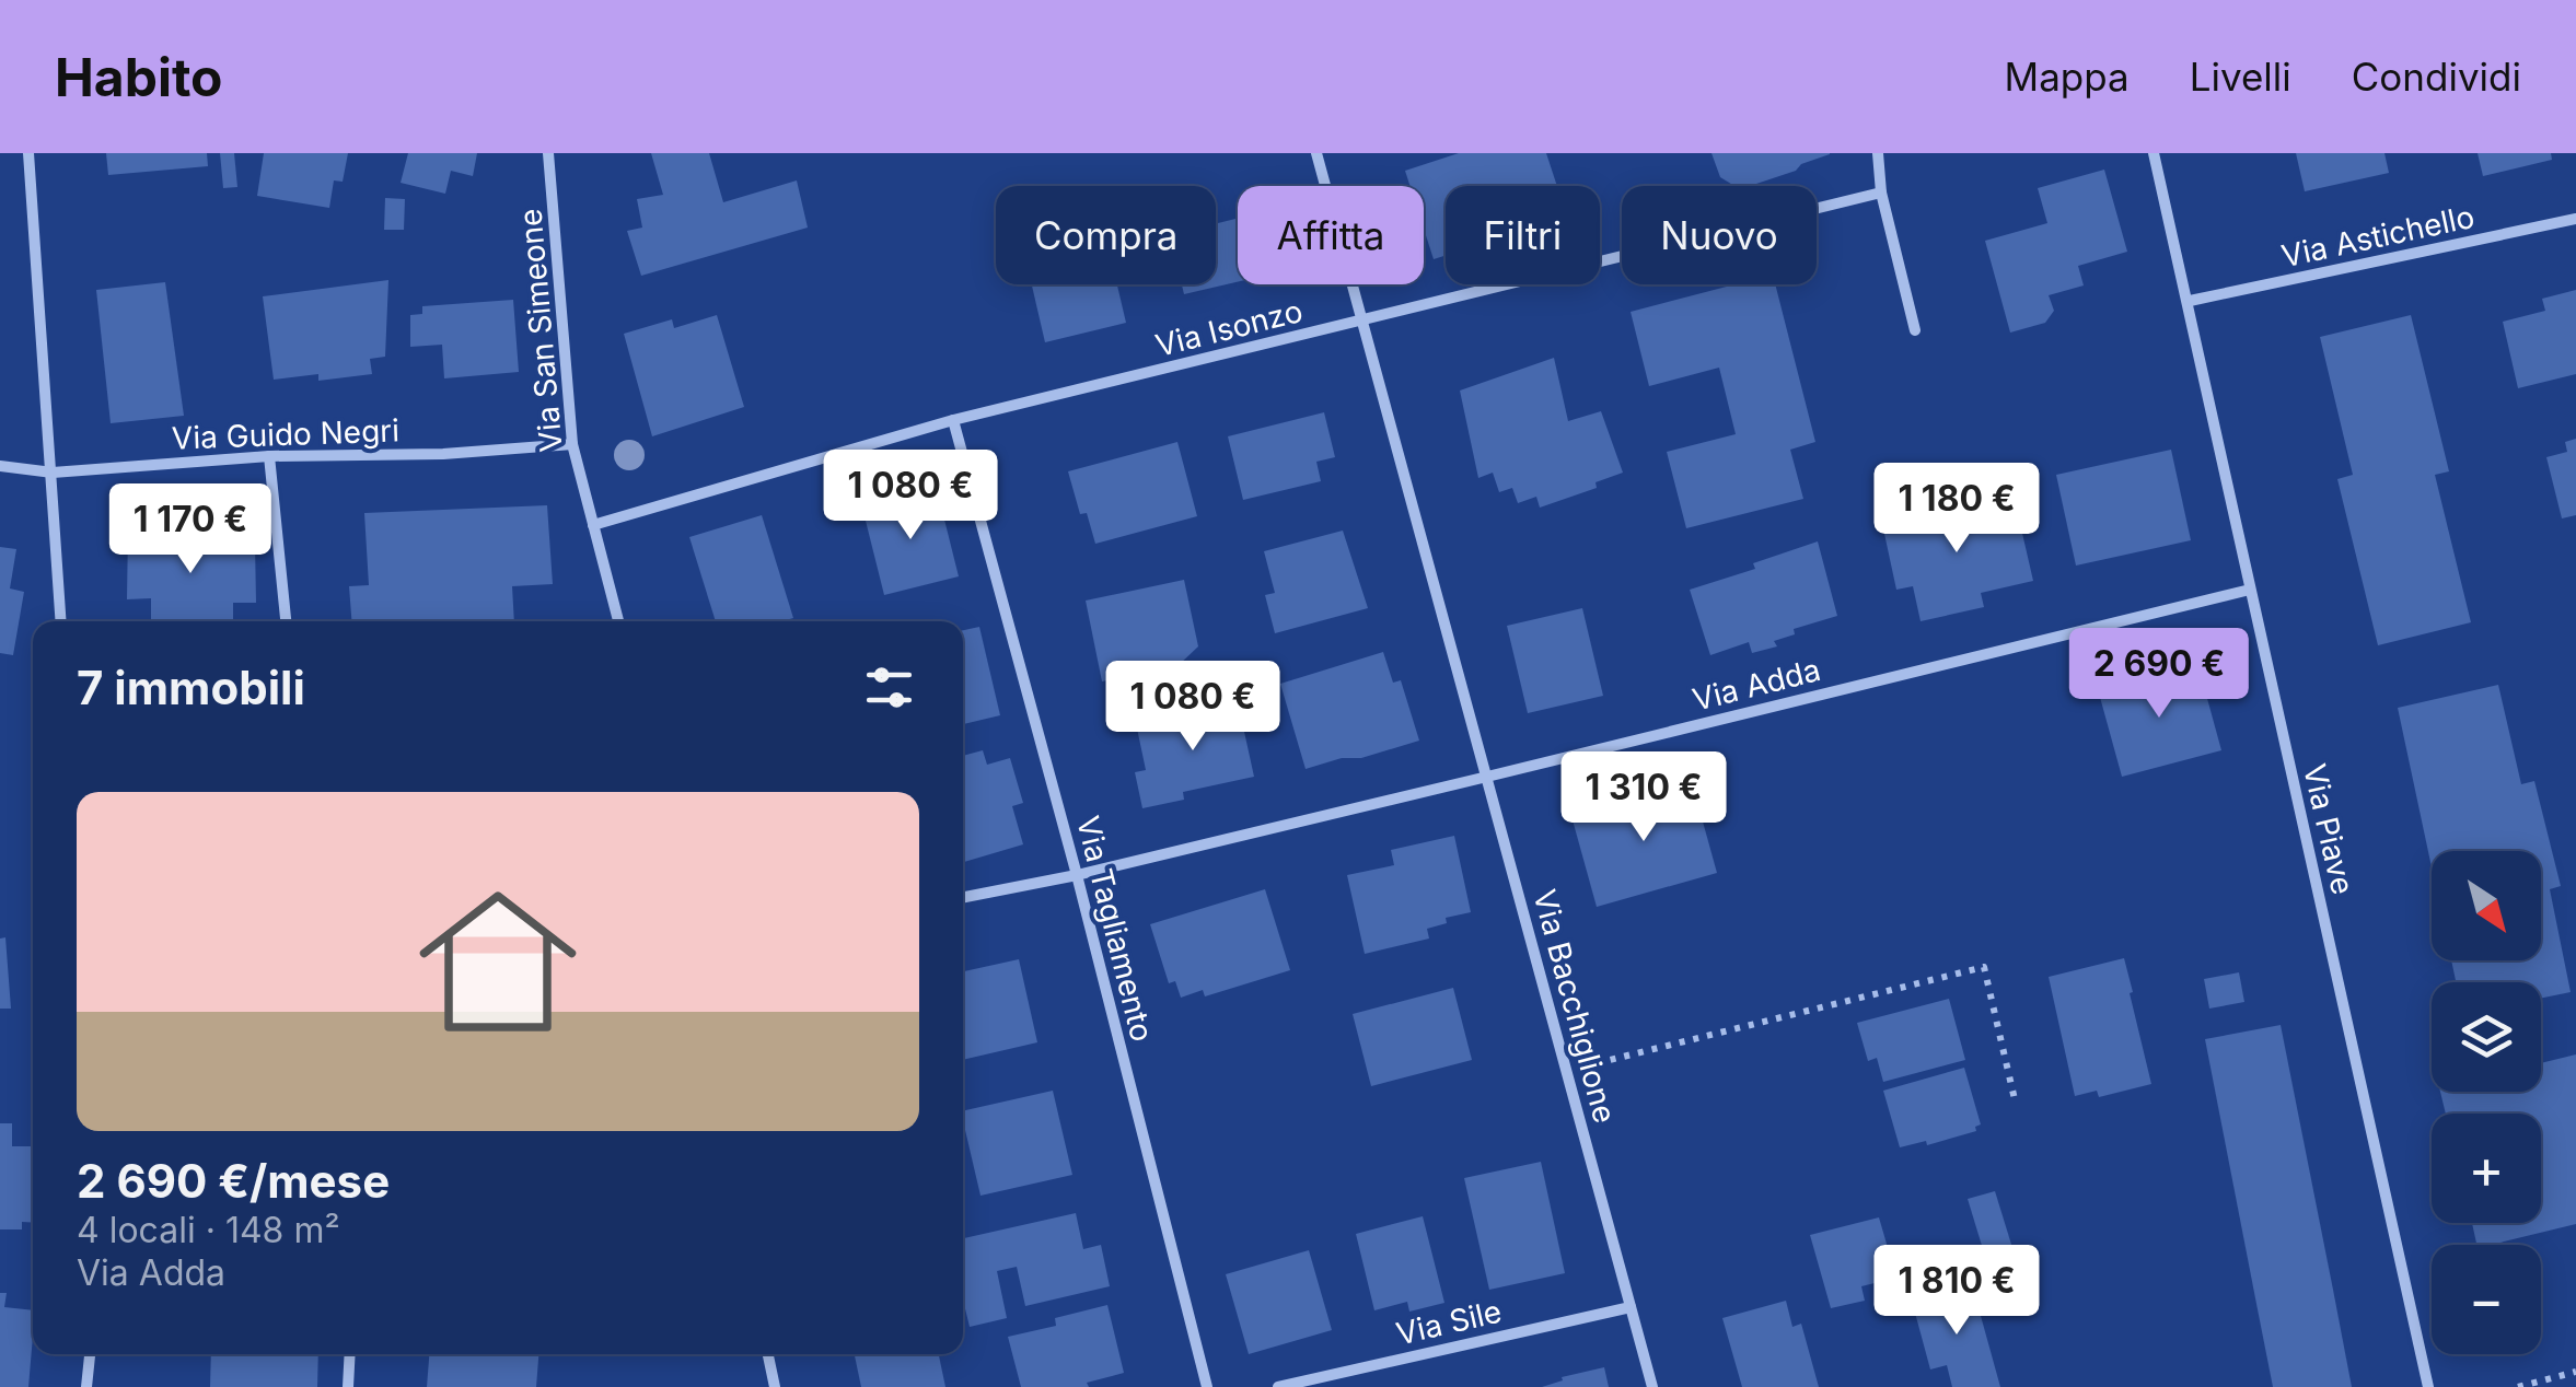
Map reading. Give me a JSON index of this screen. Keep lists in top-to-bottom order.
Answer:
{
  "streets": {
    "street": [
      "Via Astichello",
      "Via Isonzo",
      "Via San Simeone",
      "Via Guido Negri",
      "Via Adda",
      "Via Piave",
      "Via Tagliamento",
      "Via Bacchiglione",
      "Via Sile"
    ]
  },
  "crossings": [
    ["Via Astichello", "Via Piave"],
    ["Via Isonzo", "Via San Simeone"],
    ["Via Isonzo", "Via Tagliamento"],
    ["Via Isonzo", "Via Bacchiglione"],
    ["Via San Simeone", "Via Guido Negri"],
    ["Via Adda", "Via Piave"],
    ["Via Adda", "Via Tagliamento"],
    ["Via Adda", "Via Bacchiglione"],
    ["Via Bacchiglione", "Via Sile"]
  ],
  "north": "bottom right",
  "page": {
    "header": "Habito",
    "nav": ["Mappa", "Livelli", "Condividi"],
    "chip": [
      "Compra",
      "Affitta",
      "Filtri",
      "Nuovo"
    ],
    "price": [
      "1 080 €",
      "1 180 €",
      "1 170 €",
      "2 690 €",
      "1 080 €",
      "1 310 €",
      "1 810 €"
    ],
    "heading": "7 immobili",
    "list": [
      {
        "name": "2 690 €/mese",
        "note": "4 locali · 148 m² · Via Adda"
      }
    ],
    "map_buttons": ["+", "−"]
  }
}
